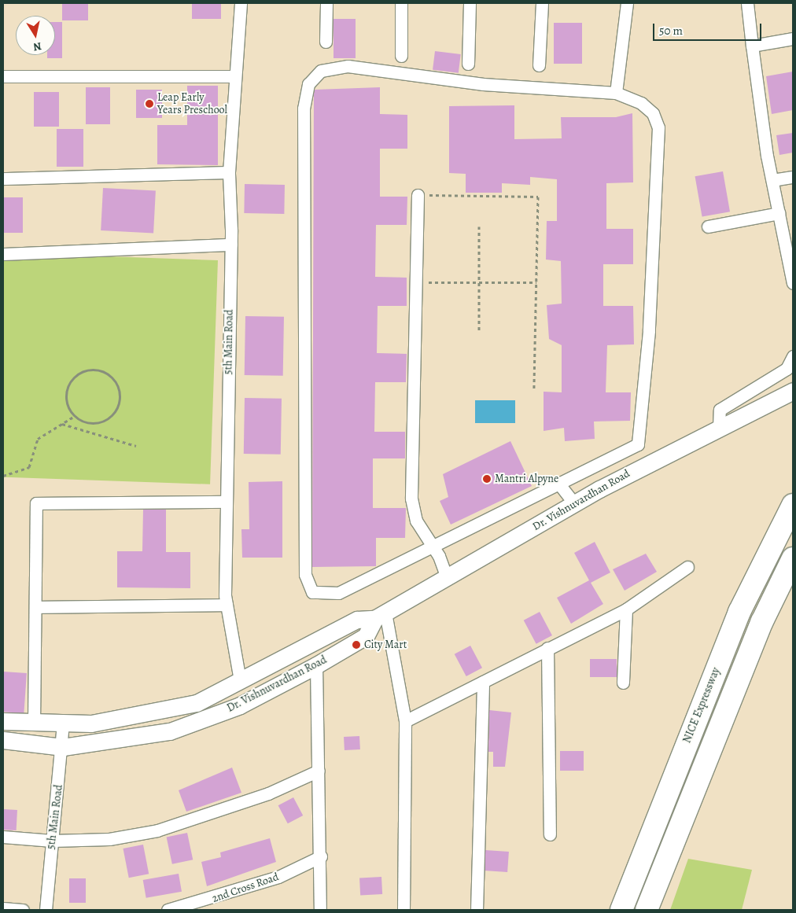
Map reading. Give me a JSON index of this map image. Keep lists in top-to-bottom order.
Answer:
{
  "streets": {
    "highway": ["NICE Expressway"],
    "main road": ["Dr. Vishnuvardhan Road"],
    "street": ["5th Main Road", "2nd Cross Road"]
  },
  "crossings": [
    ["5th Main Road", "Dr. Vishnuvardhan Road"]
  ],
  "places": ["Leap Early Years Preschool", "Mantri Alpyne", "City Mart"],
  "scale_bar": "50 m",
  "north": "bottom"
}
